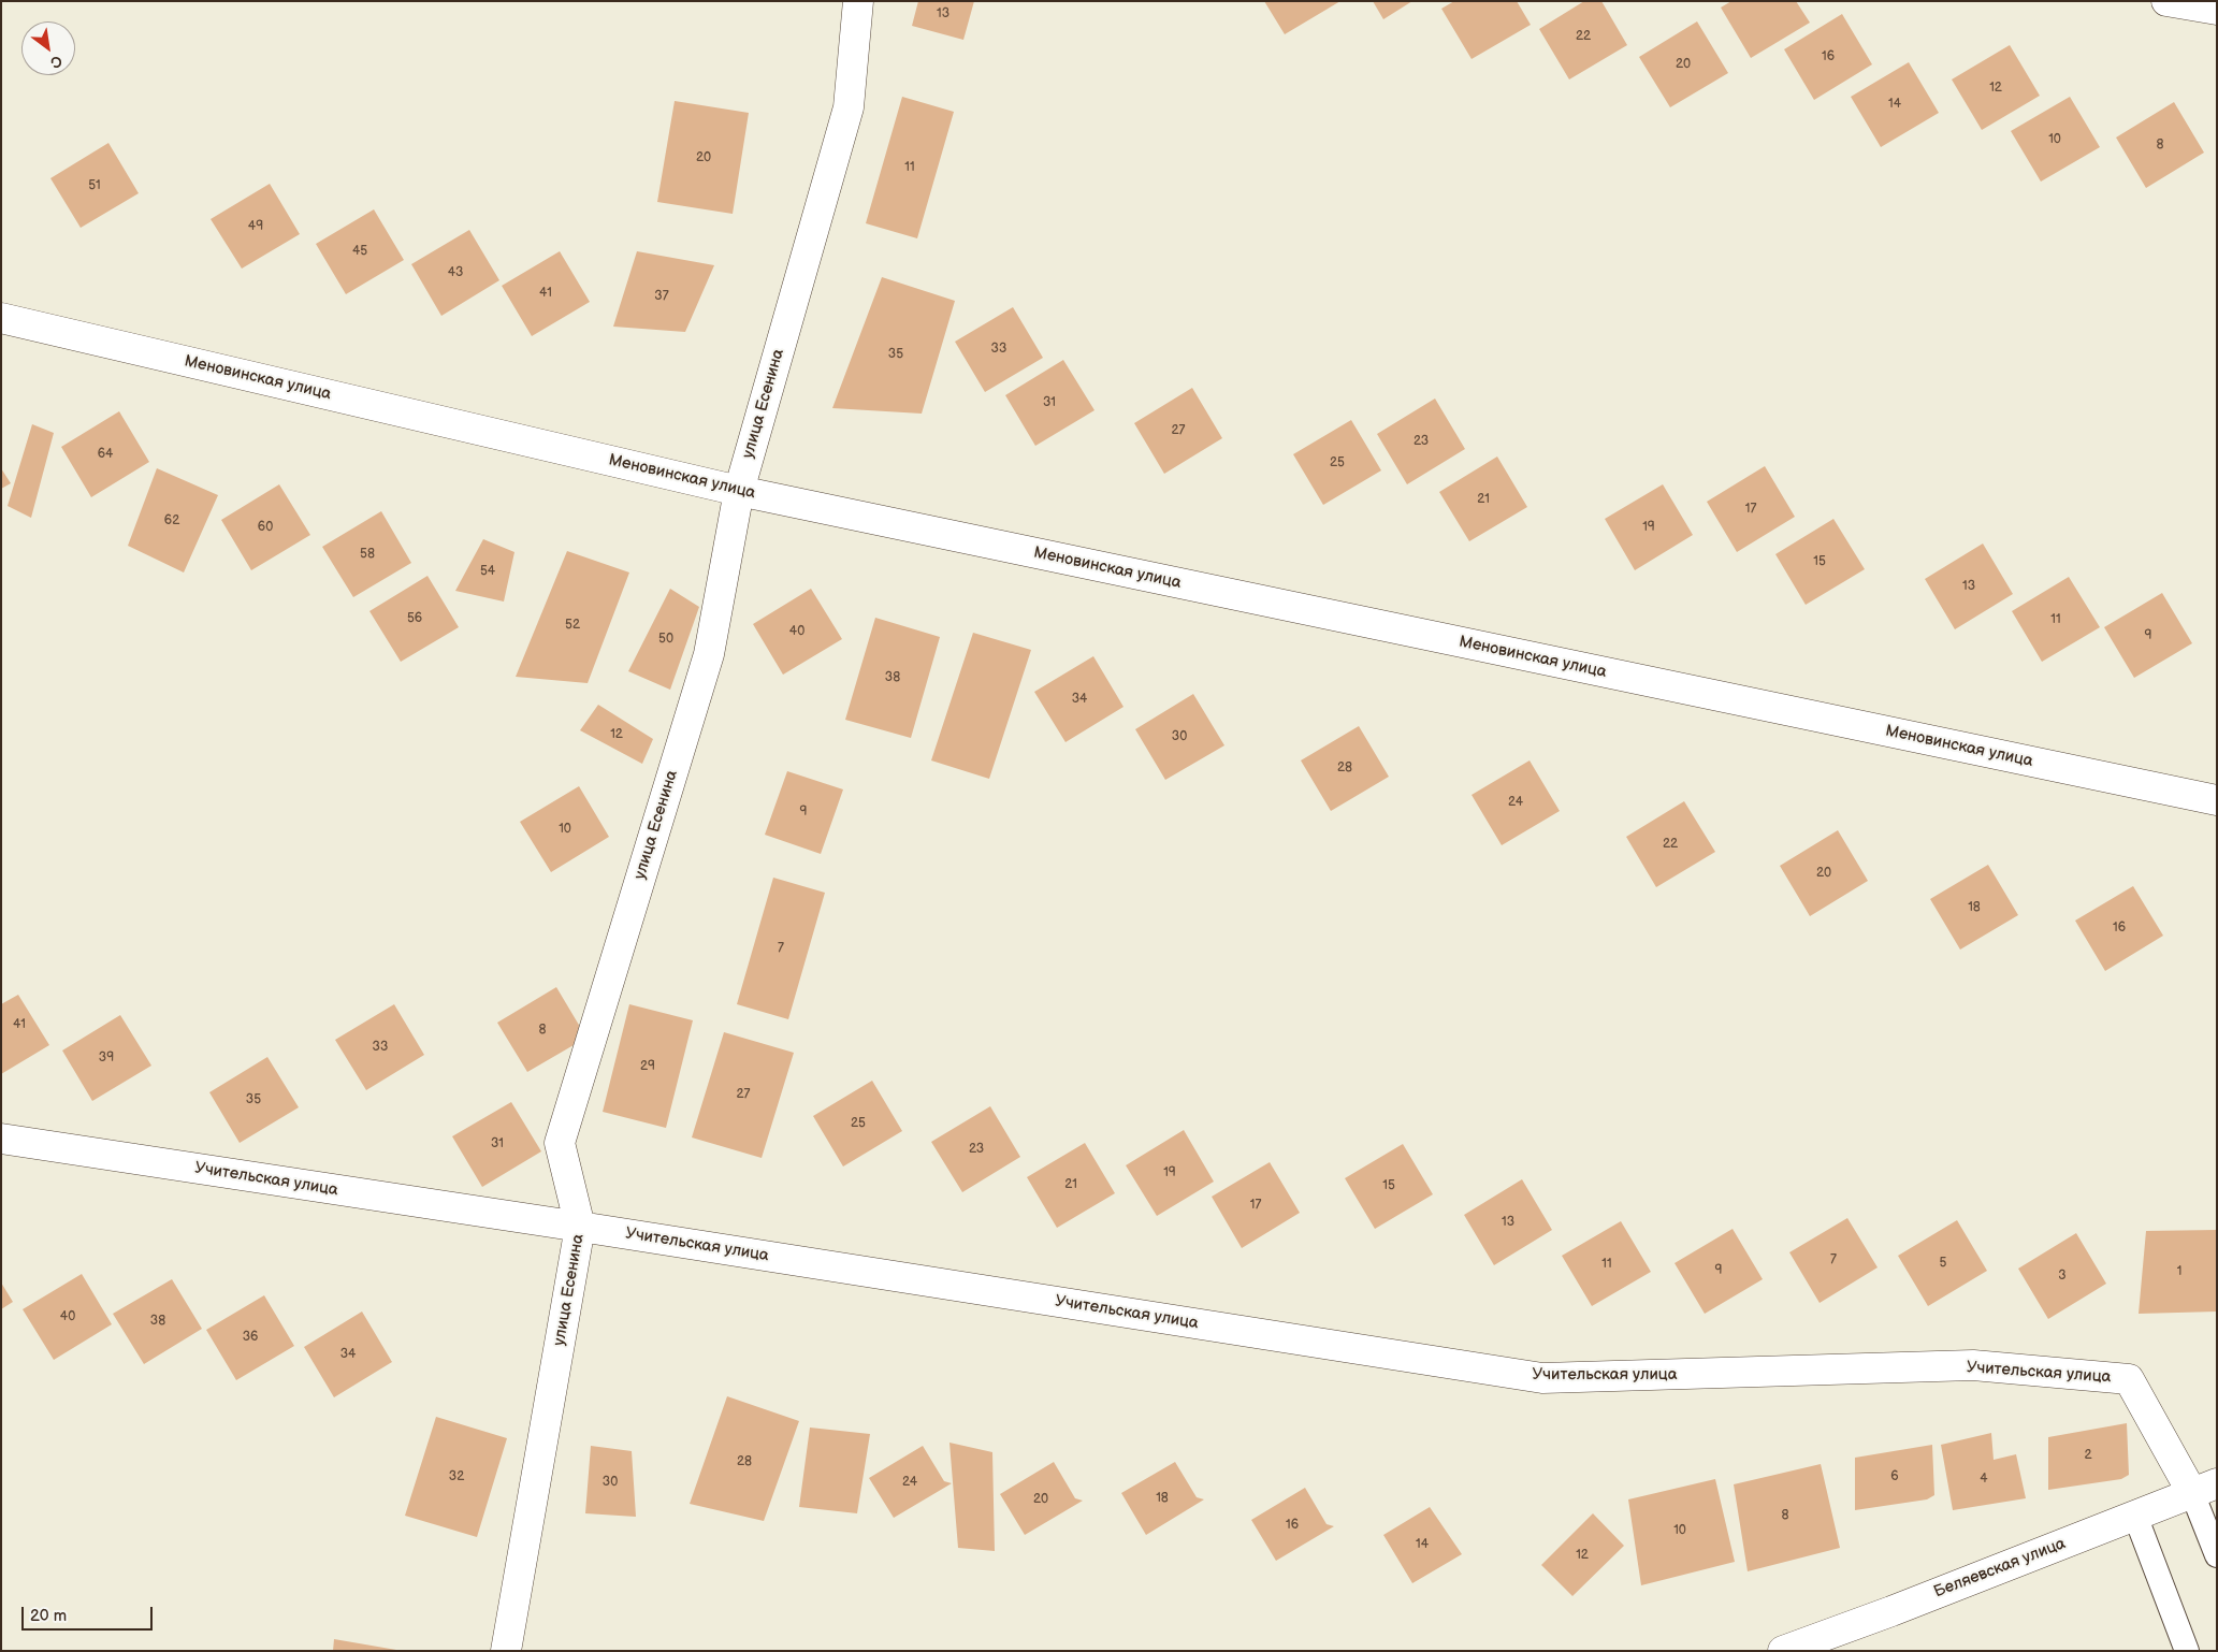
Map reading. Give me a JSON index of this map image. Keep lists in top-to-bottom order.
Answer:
{
  "streets": {
    "street": [
      "Меновинская улица",
      "улица Есенина",
      "Учительская улица",
      "Беляевская улица"
    ]
  },
  "crossings": [
    ["Меновинская улица", "улица Есенина"],
    ["улица Есенина", "Учительская улица"],
    ["Учительская улица", "Беляевская улица"]
  ],
  "house_numbers": [
    "13",
    "22",
    "16",
    "20",
    "12",
    "14",
    "10",
    "8",
    "20",
    "11",
    "51",
    "49",
    "45",
    "43",
    "41",
    "37",
    "33",
    "35",
    "31",
    "27",
    "23",
    "64",
    "25",
    "21",
    "17",
    "62",
    "60",
    "19",
    "58",
    "15",
    "54",
    "13",
    "56",
    "11",
    "52",
    "40",
    "9",
    "50",
    "38",
    "34",
    "12",
    "30",
    "28",
    "24",
    "9",
    "10",
    "22",
    "20",
    "18",
    "16",
    "7",
    "41",
    "8",
    "33",
    "39",
    "29",
    "27",
    "35",
    "25",
    "31",
    "23",
    "19",
    "21",
    "15",
    "17",
    "13",
    "7",
    "5",
    "11",
    "9",
    "1",
    "3",
    "40",
    "38",
    "36",
    "34",
    "2",
    "28",
    "32",
    "6",
    "4",
    "30",
    "24",
    "18",
    "20",
    "8",
    "16",
    "10",
    "14",
    "12"
  ],
  "scale_bar": "20 m",
  "north": "bottom right"
}
